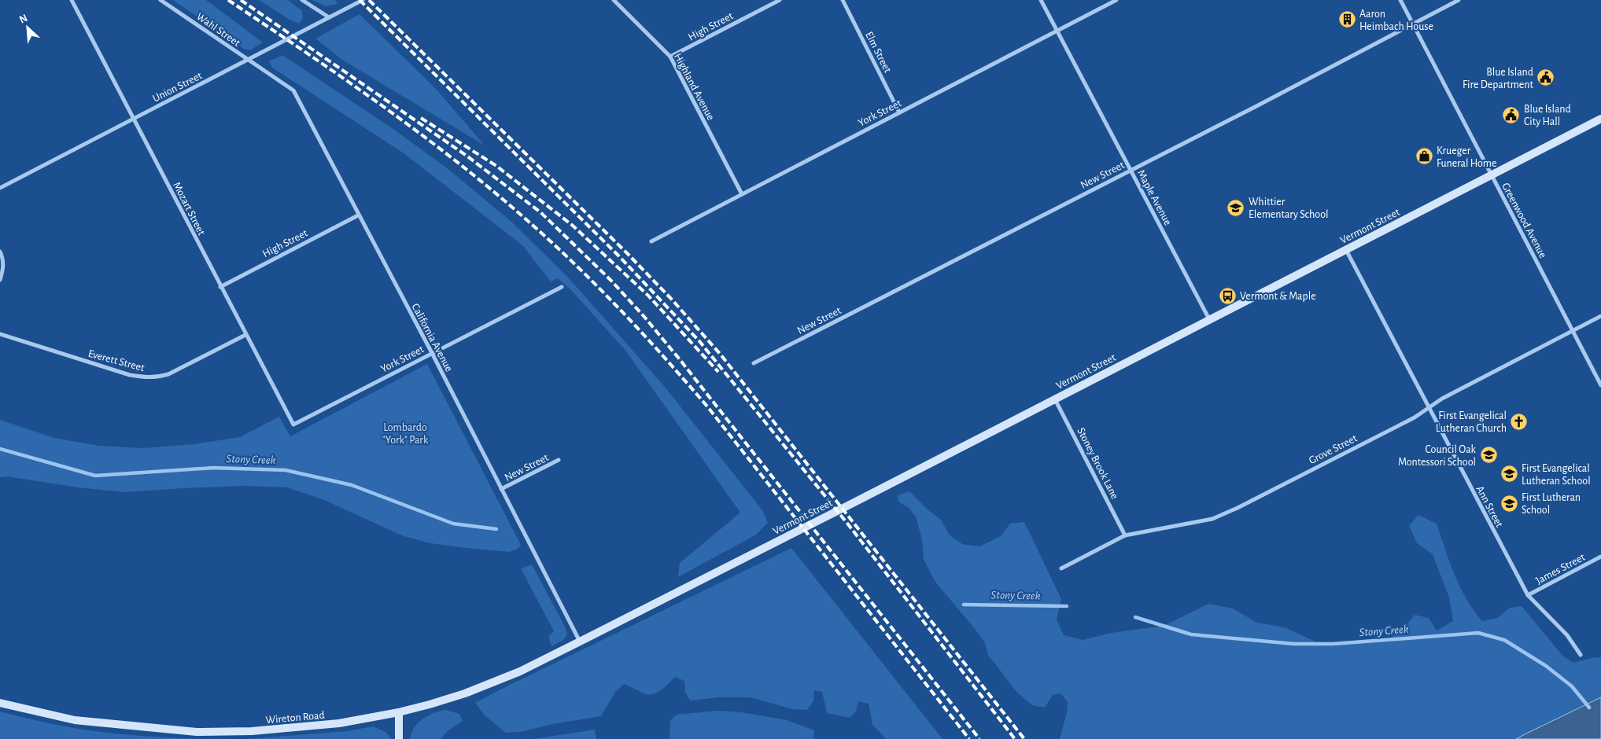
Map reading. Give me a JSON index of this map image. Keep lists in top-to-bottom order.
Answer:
{
  "streets": {
    "street": [
      "High Street",
      "Wahl Street",
      "Elm Street",
      "Union Street",
      "Highland Avenue",
      "York Street",
      "New Street",
      "Maple Avenue",
      "Mozart Street",
      "Greenwood Avenue",
      "Vermont Street",
      "California Avenue",
      "Everett Street",
      "Grove Street",
      "Stoney Brook Lane",
      "Ann Street",
      "James Street",
      "Wireton Road"
    ]
  },
  "crossings": [
    ["High Street", "Highland Avenue"],
    ["High Street", "Mozart Street"],
    ["High Street", "California Avenue"],
    ["Wahl Street", "Union Street"],
    ["Wahl Street", "California Avenue"],
    ["Elm Street", "York Street"],
    ["Union Street", "Mozart Street"],
    ["Union Street", "California Avenue"],
    ["Highland Avenue", "York Street"],
    ["York Street", "Maple Avenue"],
    ["York Street", "Mozart Street"],
    ["York Street", "California Avenue"],
    ["New Street", "Maple Avenue"],
    ["New Street", "Greenwood Avenue"],
    ["New Street", "California Avenue"],
    ["Maple Avenue", "Vermont Street"],
    ["Mozart Street", "Everett Street"],
    ["Greenwood Avenue", "Vermont Street"],
    ["Greenwood Avenue", "Grove Street"],
    ["Vermont Street", "California Avenue"],
    ["Vermont Street", "Stoney Brook Lane"],
    ["Vermont Street", "Ann Street"],
    ["Vermont Street", "Wireton Road"],
    ["California Avenue", "Wireton Road"],
    ["Grove Street", "Stoney Brook Lane"],
    ["Grove Street", "Ann Street"],
    ["Ann Street", "James Street"]
  ],
  "water": ["Stony Creek"],
  "parks": ["Lombardo \"York\" Park"],
  "places": {
    "building": ["Aaron Heimbach House"],
    "public building": ["Blue Island Fire Department", "Blue Island City Hall"],
    "shop": ["Krueger Funeral Home"],
    "school or university": [
      "Whittier Elementary School",
      "Council Oak Montessori School",
      "First Evangelical Lutheran School",
      "First Lutheran School"
    ],
    "bus stop": ["Vermont & Maple"],
    "church": ["First Evangelical Lutheran Church"]
  },
  "north": "top left"
}
